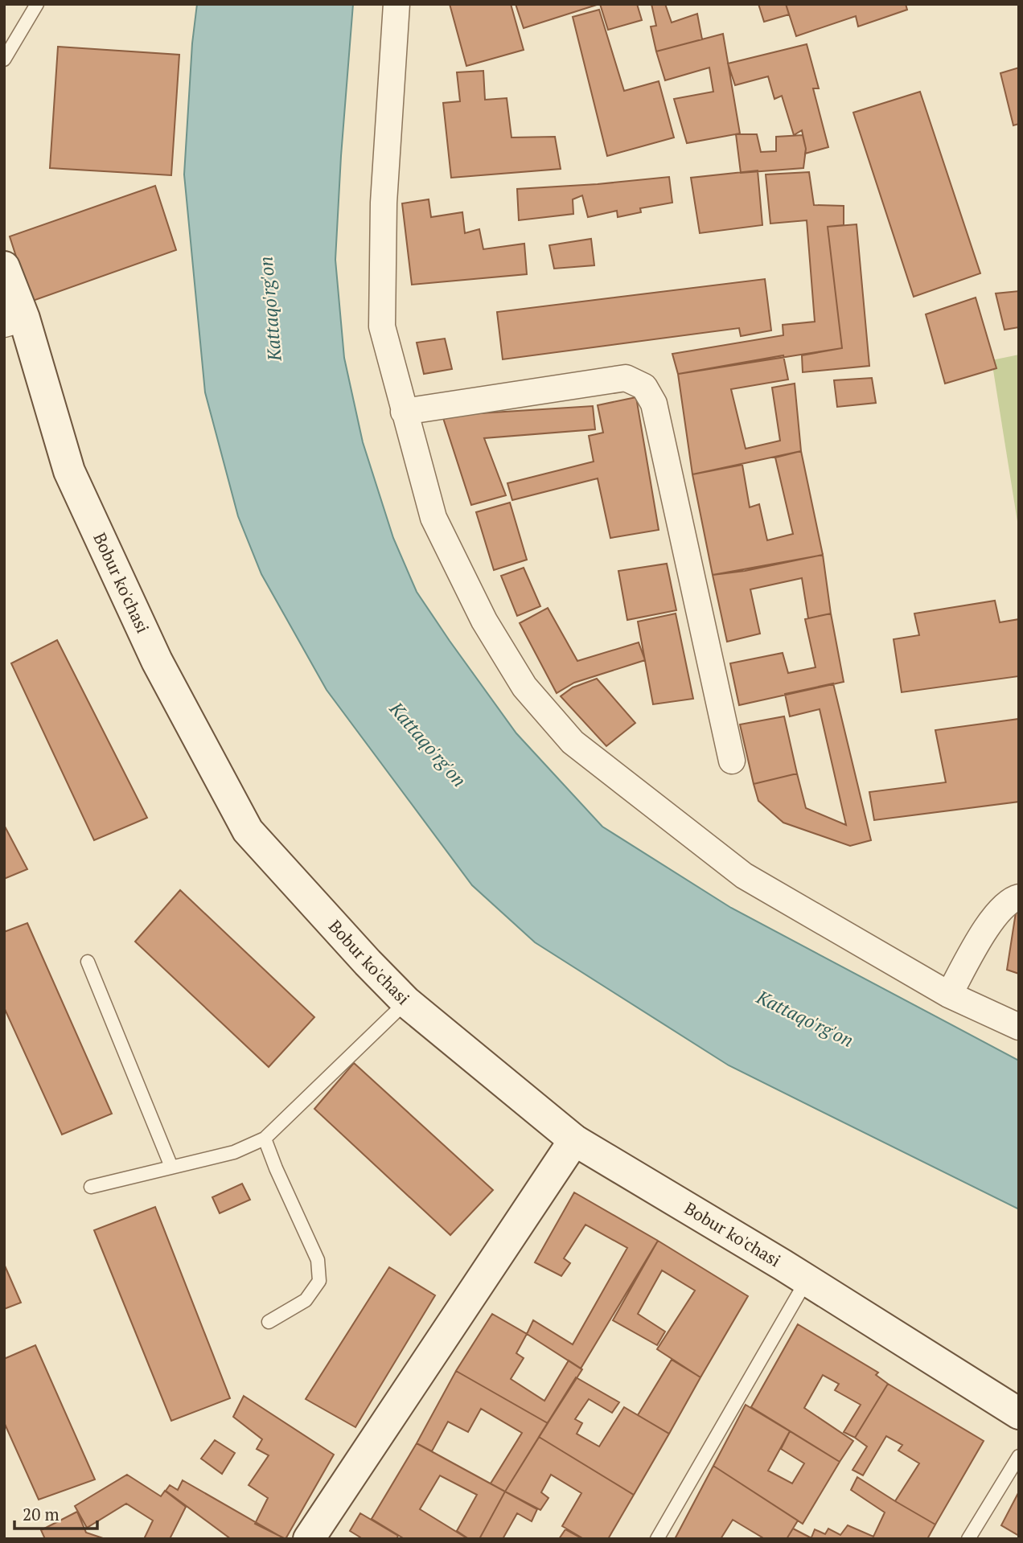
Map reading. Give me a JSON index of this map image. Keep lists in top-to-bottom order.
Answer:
{
  "streets": {
    "street": ["Bobur ko'chasi"]
  },
  "water": ["Kattaqo'rg'on"],
  "scale_bar": "20 m"
}
